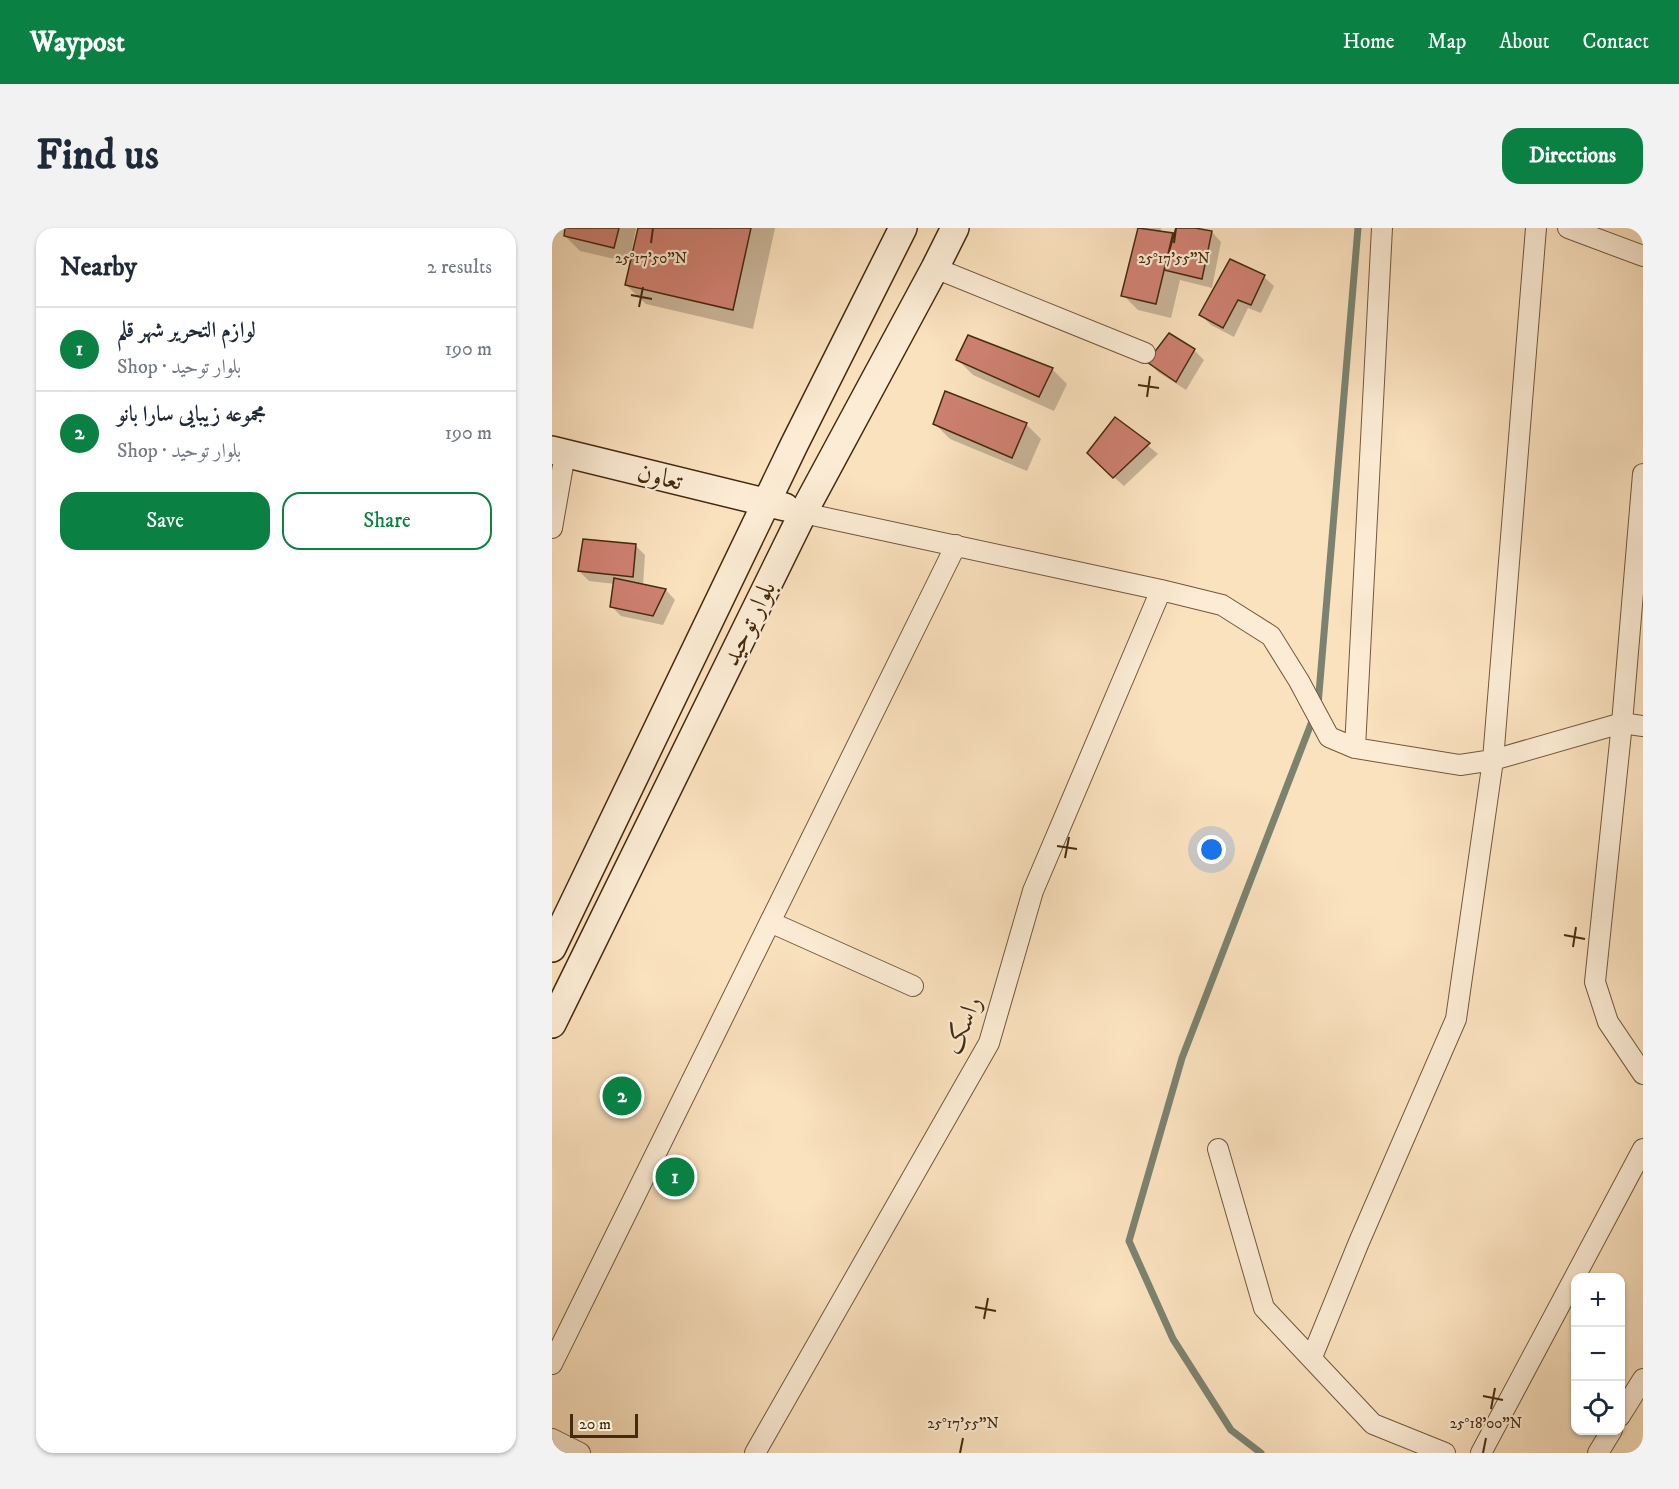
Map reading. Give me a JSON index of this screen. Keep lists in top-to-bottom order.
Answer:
{
  "streets": {
    "main road": ["تعاون", "بلوار توحید"],
    "street": ["راسک"]
  },
  "crossings": [
    ["تعاون", "بلوار توحید"]
  ],
  "scale_bar": "20 m",
  "page": {
    "header": "Waypost",
    "nav": [
      "Home",
      "Map",
      "About",
      "Contact"
    ],
    "buttons": [
      "Directions",
      ["Save", "Share"]
    ],
    "title": "Find us",
    "heading": ["Nearby", "2 results"],
    "list": [
      {
        "mark": "1",
        "name": "لوازم التحریر شهر قلم",
        "note": "Shop · بلوار توحید",
        "value": "190 m"
      },
      {
        "mark": "2",
        "name": "مجموعه زیبایی سارا بانو",
        "note": "Shop · بلوار توحید",
        "value": "190 m"
      }
    ],
    "pins": ["2", "1"],
    "map_buttons": ["+", "−"],
    "scale": "20 m"
  },
  "coordinates": ["25°17'50\"N", "25°17'55\"N", "25°18'00\"N"]
}
